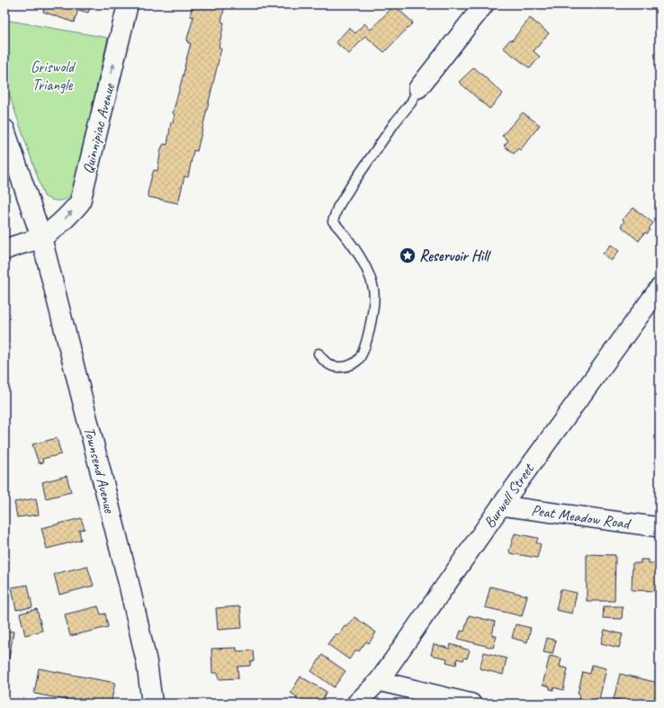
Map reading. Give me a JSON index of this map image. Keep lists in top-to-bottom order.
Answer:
{
  "streets": {
    "main road": ["Quinnipiac Avenue", "Townsend Avenue"],
    "street": ["Burwell Street", "Peat Meadow Road"]
  },
  "crossings": [
    ["Quinnipiac Avenue", "Townsend Avenue"],
    ["Burwell Street", "Peat Meadow Road"]
  ],
  "one_way": ["Quinnipiac Avenue"],
  "parks": ["Griswold Triangle"],
  "places": {
    "place": ["Reservoir Hill"]
  }
}
